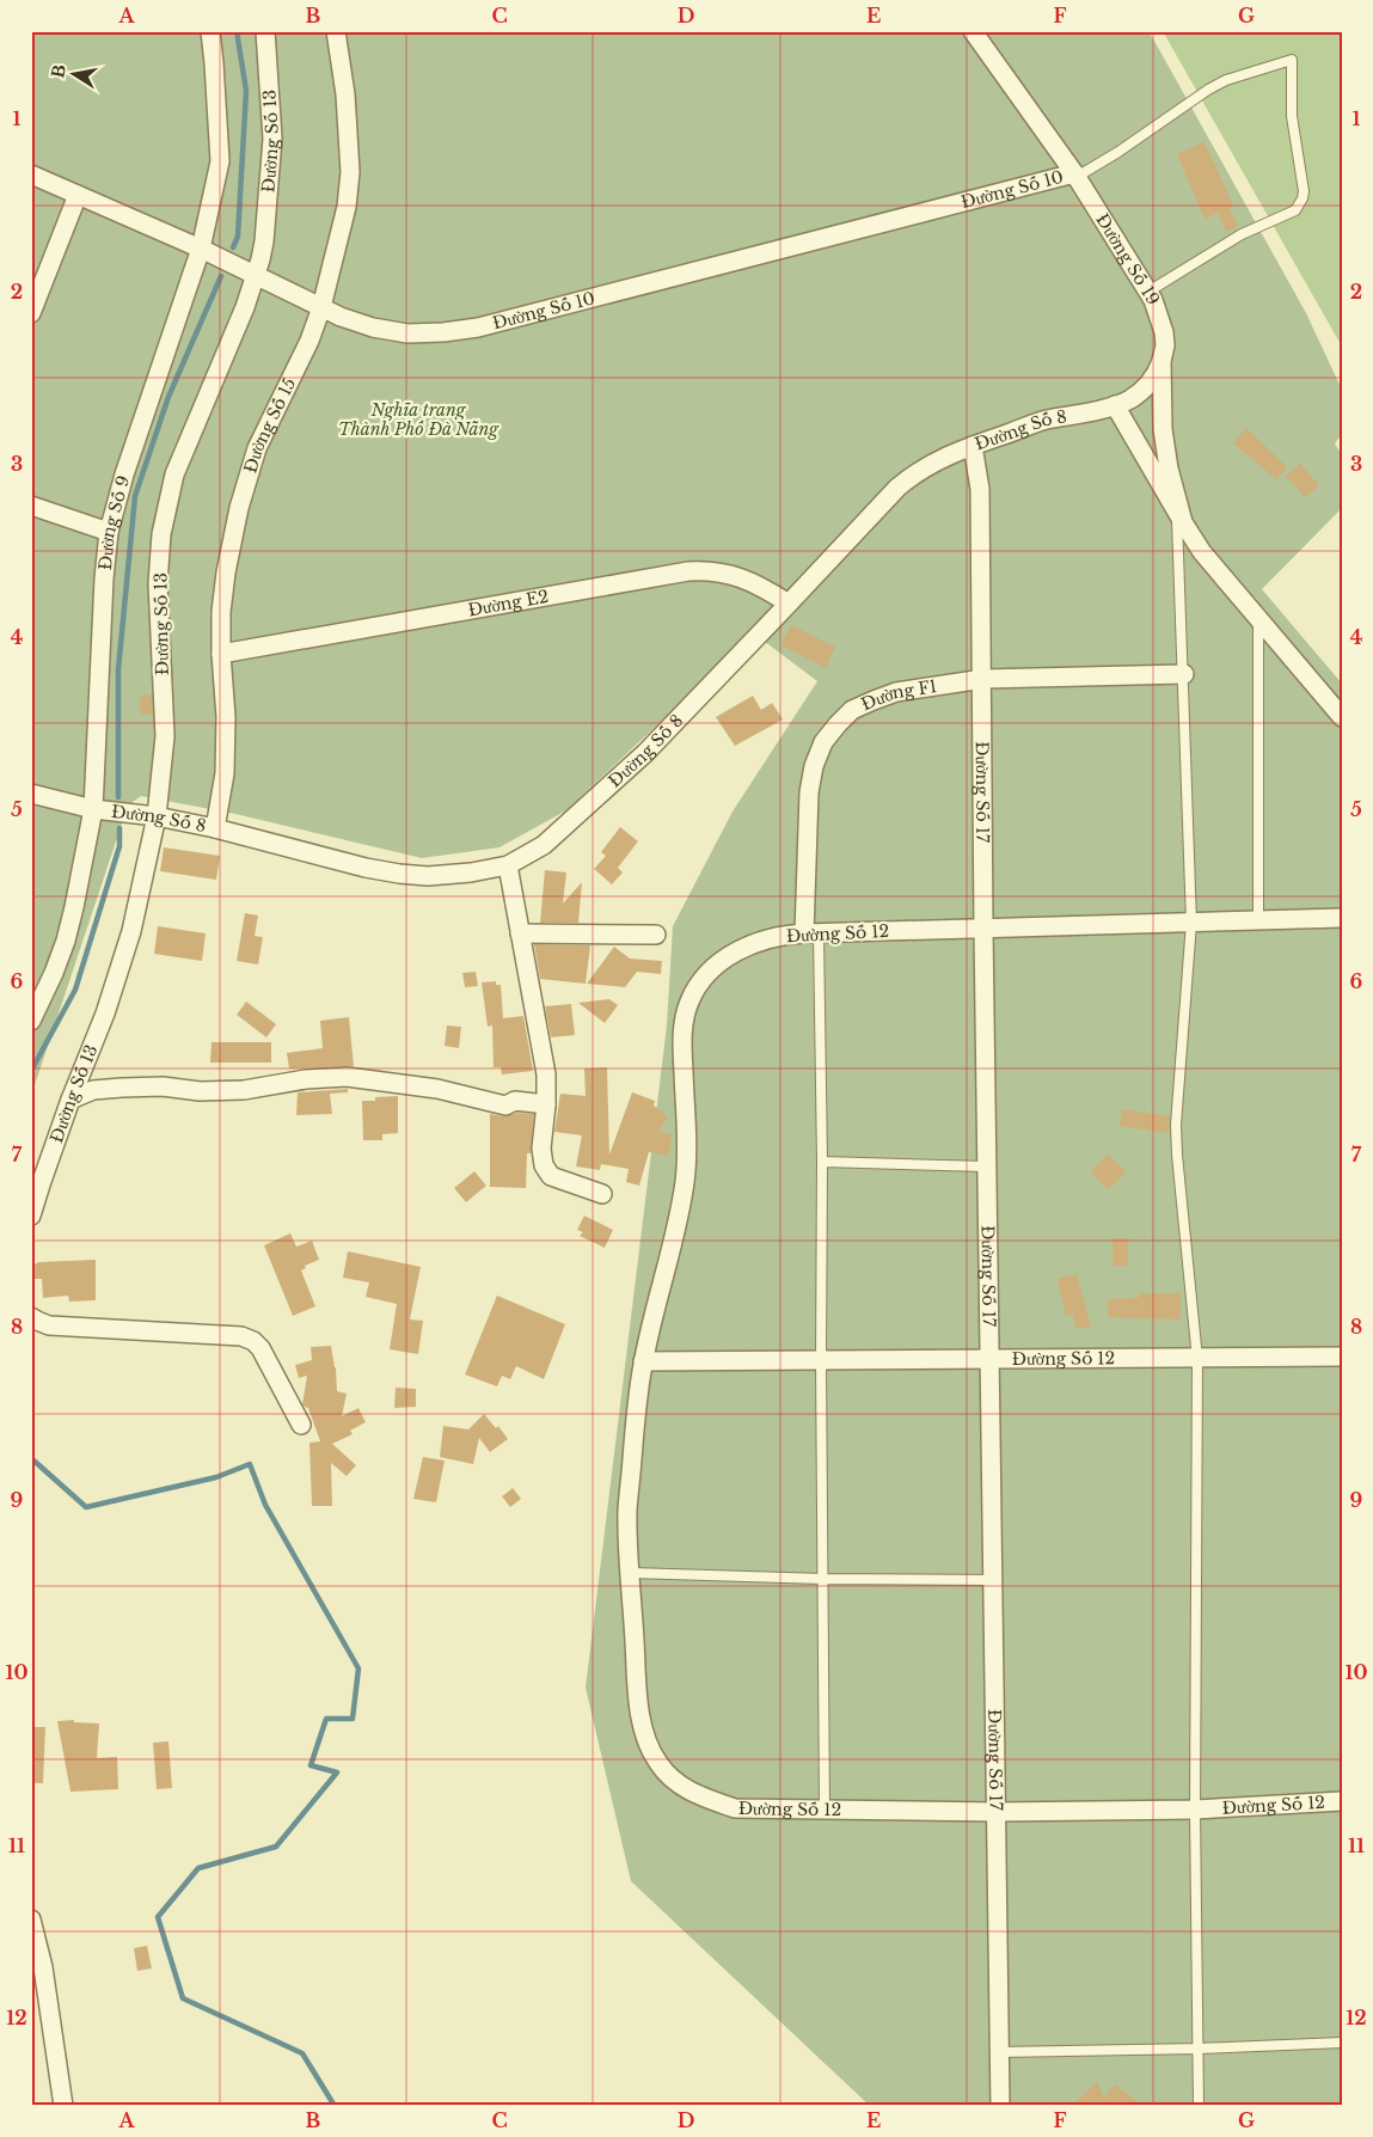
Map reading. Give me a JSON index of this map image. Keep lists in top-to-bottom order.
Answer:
{
  "streets": {
    "street": [
      "Đường Số 13",
      "Đường Số 10",
      "Đường Số 19",
      "Đường Số 15",
      "Đường Số 8",
      "Đường Số 9",
      "Đường E2",
      "Đường F1",
      "Đường Số 17",
      "Đường Số 12"
    ]
  },
  "crossings": [
    ["Đường Số 13", "Đường Số 10"],
    ["Đường Số 13", "Đường Số 8"],
    ["Đường Số 10", "Đường Số 19"],
    ["Đường Số 10", "Đường Số 15"],
    ["Đường Số 10", "Đường Số 9"],
    ["Đường Số 19", "Đường Số 8"],
    ["Đường Số 15", "Đường Số 8"],
    ["Đường Số 15", "Đường E2"],
    ["Đường Số 8", "Đường Số 9"],
    ["Đường Số 8", "Đường E2"],
    ["Đường Số 8", "Đường Số 17"],
    ["Đường F1", "Đường Số 17"],
    ["Đường F1", "Đường Số 12"],
    ["Đường Số 17", "Đường Số 12"]
  ],
  "parks": ["Nghĩa trang Thành Phố Đà Nẵng"],
  "north": "left",
  "grid": {
    "columns": [
      "A",
      "B",
      "C",
      "D",
      "E",
      "F",
      "G"
    ],
    "rows": [
      "1",
      "2",
      "3",
      "4",
      "5",
      "6",
      "7",
      "8",
      "9",
      "10",
      "11",
      "12"
    ]
  }
}
